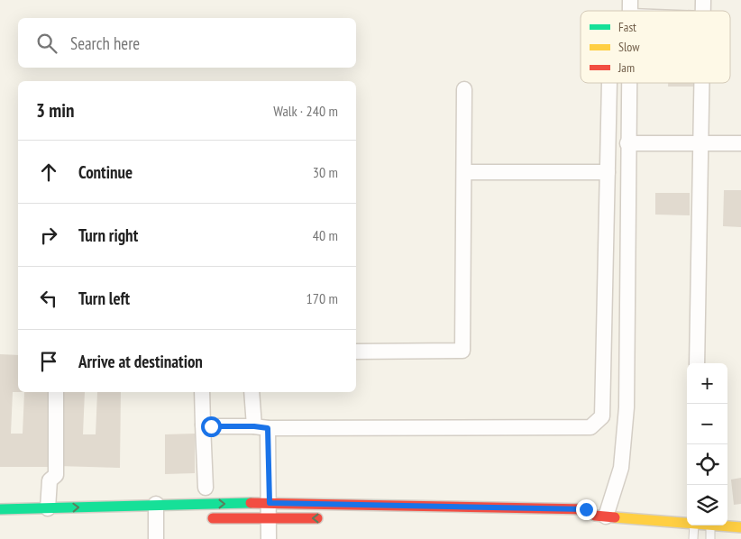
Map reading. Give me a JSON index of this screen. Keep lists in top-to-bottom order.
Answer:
{
  "legend": ["Fast", "Slow", "Jam"],
  "page": {
    "search": "Search here",
    "heading": ["3 min", "Walk · 240 m"],
    "list": [
      ["Continue", "30 m"],
      ["Turn right", "40 m"],
      ["Turn left", "170 m"],
      "Arrive at destination"
    ],
    "map_buttons": ["+", "−"]
  }
}
